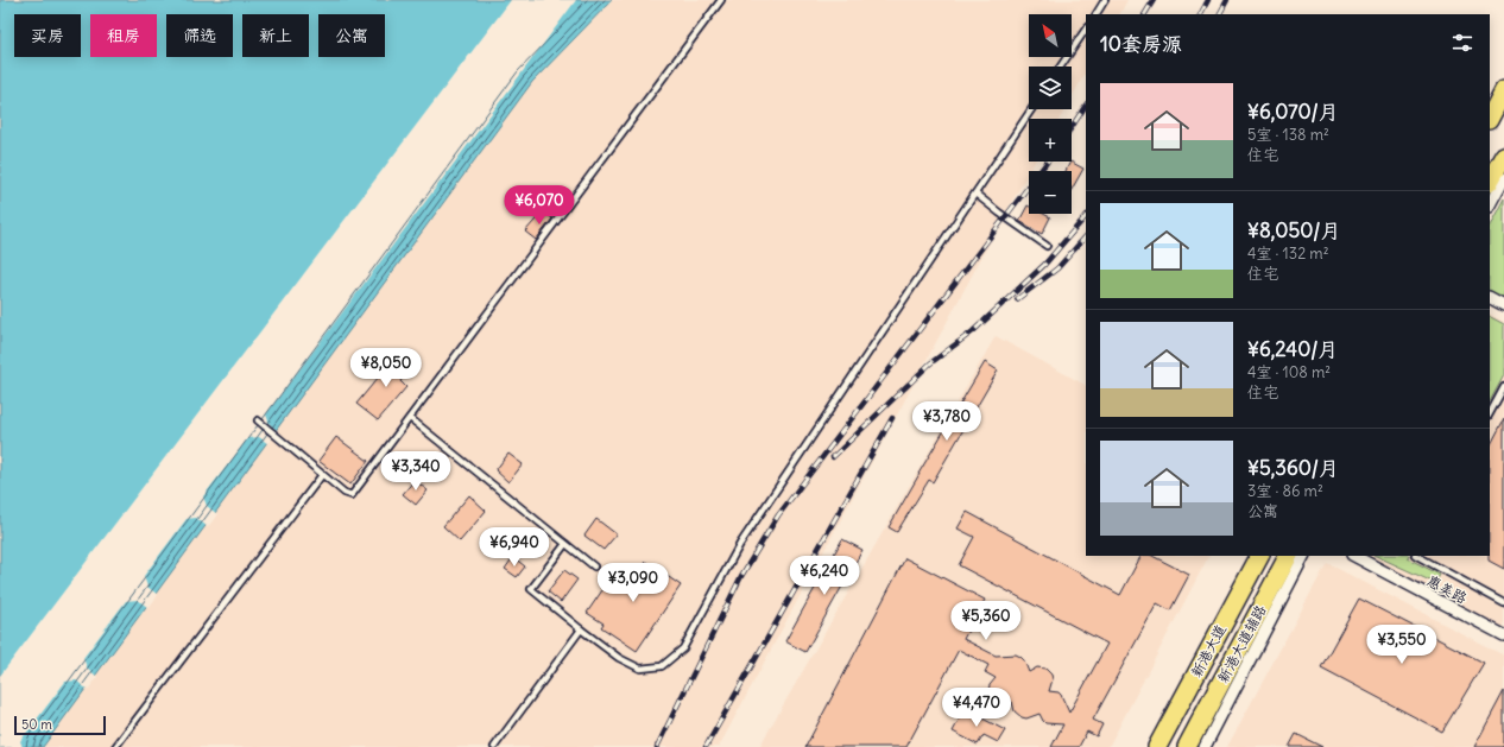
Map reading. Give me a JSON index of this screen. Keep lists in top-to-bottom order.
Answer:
{
  "streets": {
    "main road": ["新港大道"],
    "street": ["惠美路", "新港大道辅路"]
  },
  "scale_bar": "50 m",
  "north": "top left",
  "page": {
    "map_buttons": ["+", "−"],
    "chip": [
      "买房",
      "租房",
      "筛选",
      "新上",
      "公寓"
    ],
    "heading": "10套房源",
    "list": [
      {
        "name": "¥6,070/月",
        "note": "5室 · 138 m² · 住宅"
      },
      {
        "name": "¥8,050/月",
        "note": "4室 · 132 m² · 住宅"
      },
      {
        "name": "¥6,240/月",
        "note": "4室 · 108 m² · 住宅"
      },
      {
        "name": "¥5,360/月",
        "note": "3室 · 86 m² · 公寓"
      }
    ],
    "price": [
      "¥6,070",
      "¥8,050",
      "¥3,780",
      "¥3,340",
      "¥6,940",
      "¥6,240",
      "¥3,090",
      "¥5,360",
      "¥3,550",
      "¥4,470"
    ],
    "scale": "50 m"
  }
}
